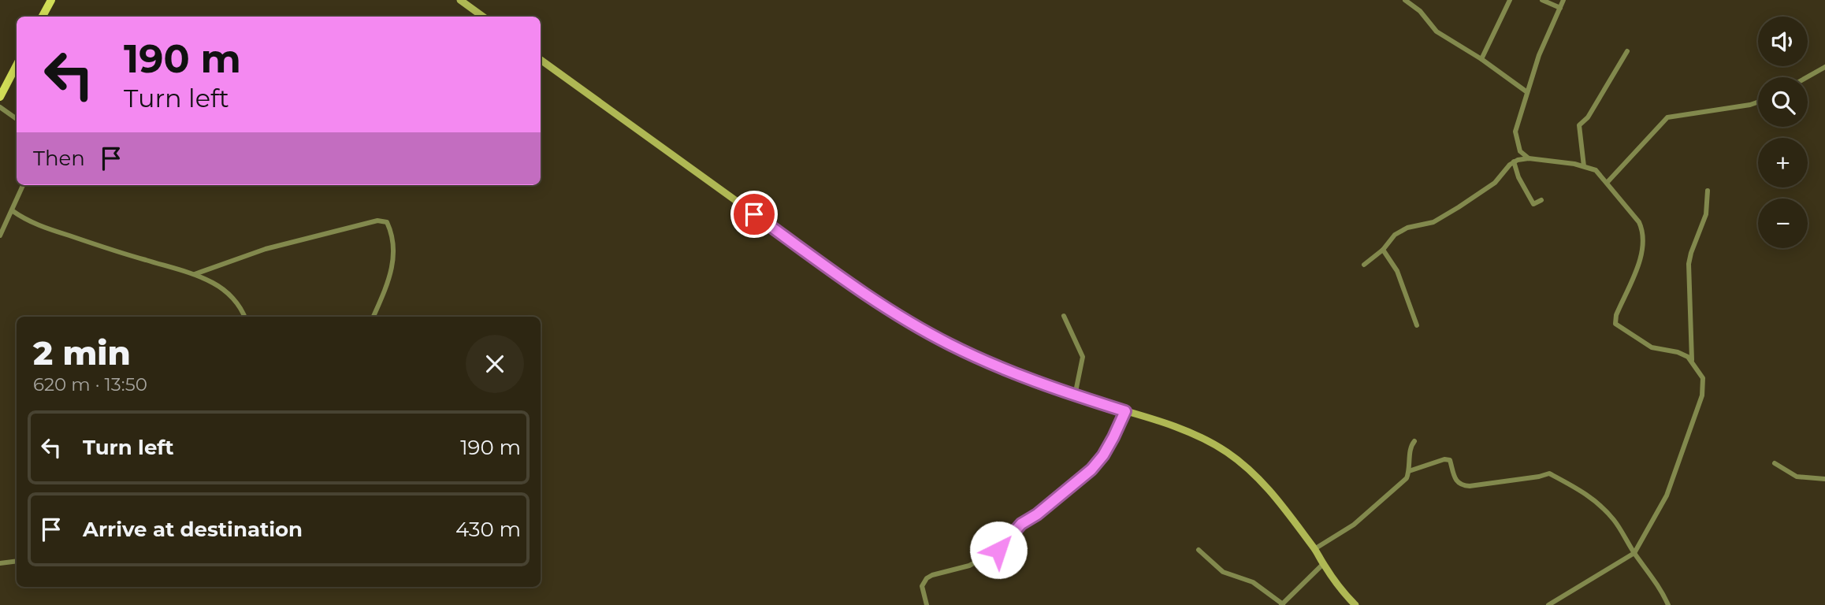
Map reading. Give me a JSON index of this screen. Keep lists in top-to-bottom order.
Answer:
{
  "page": {
    "map_buttons": ["+", "−"],
    "turn": ["190 m", "Turn left"],
    "then": "Then",
    "heading": ["2 min", "620 m · 13:50"],
    "list": [
      {
        "name": "Turn left",
        "value": "190 m"
      },
      {
        "name": "Arrive at destination",
        "value": "430 m"
      }
    ]
  }
}
